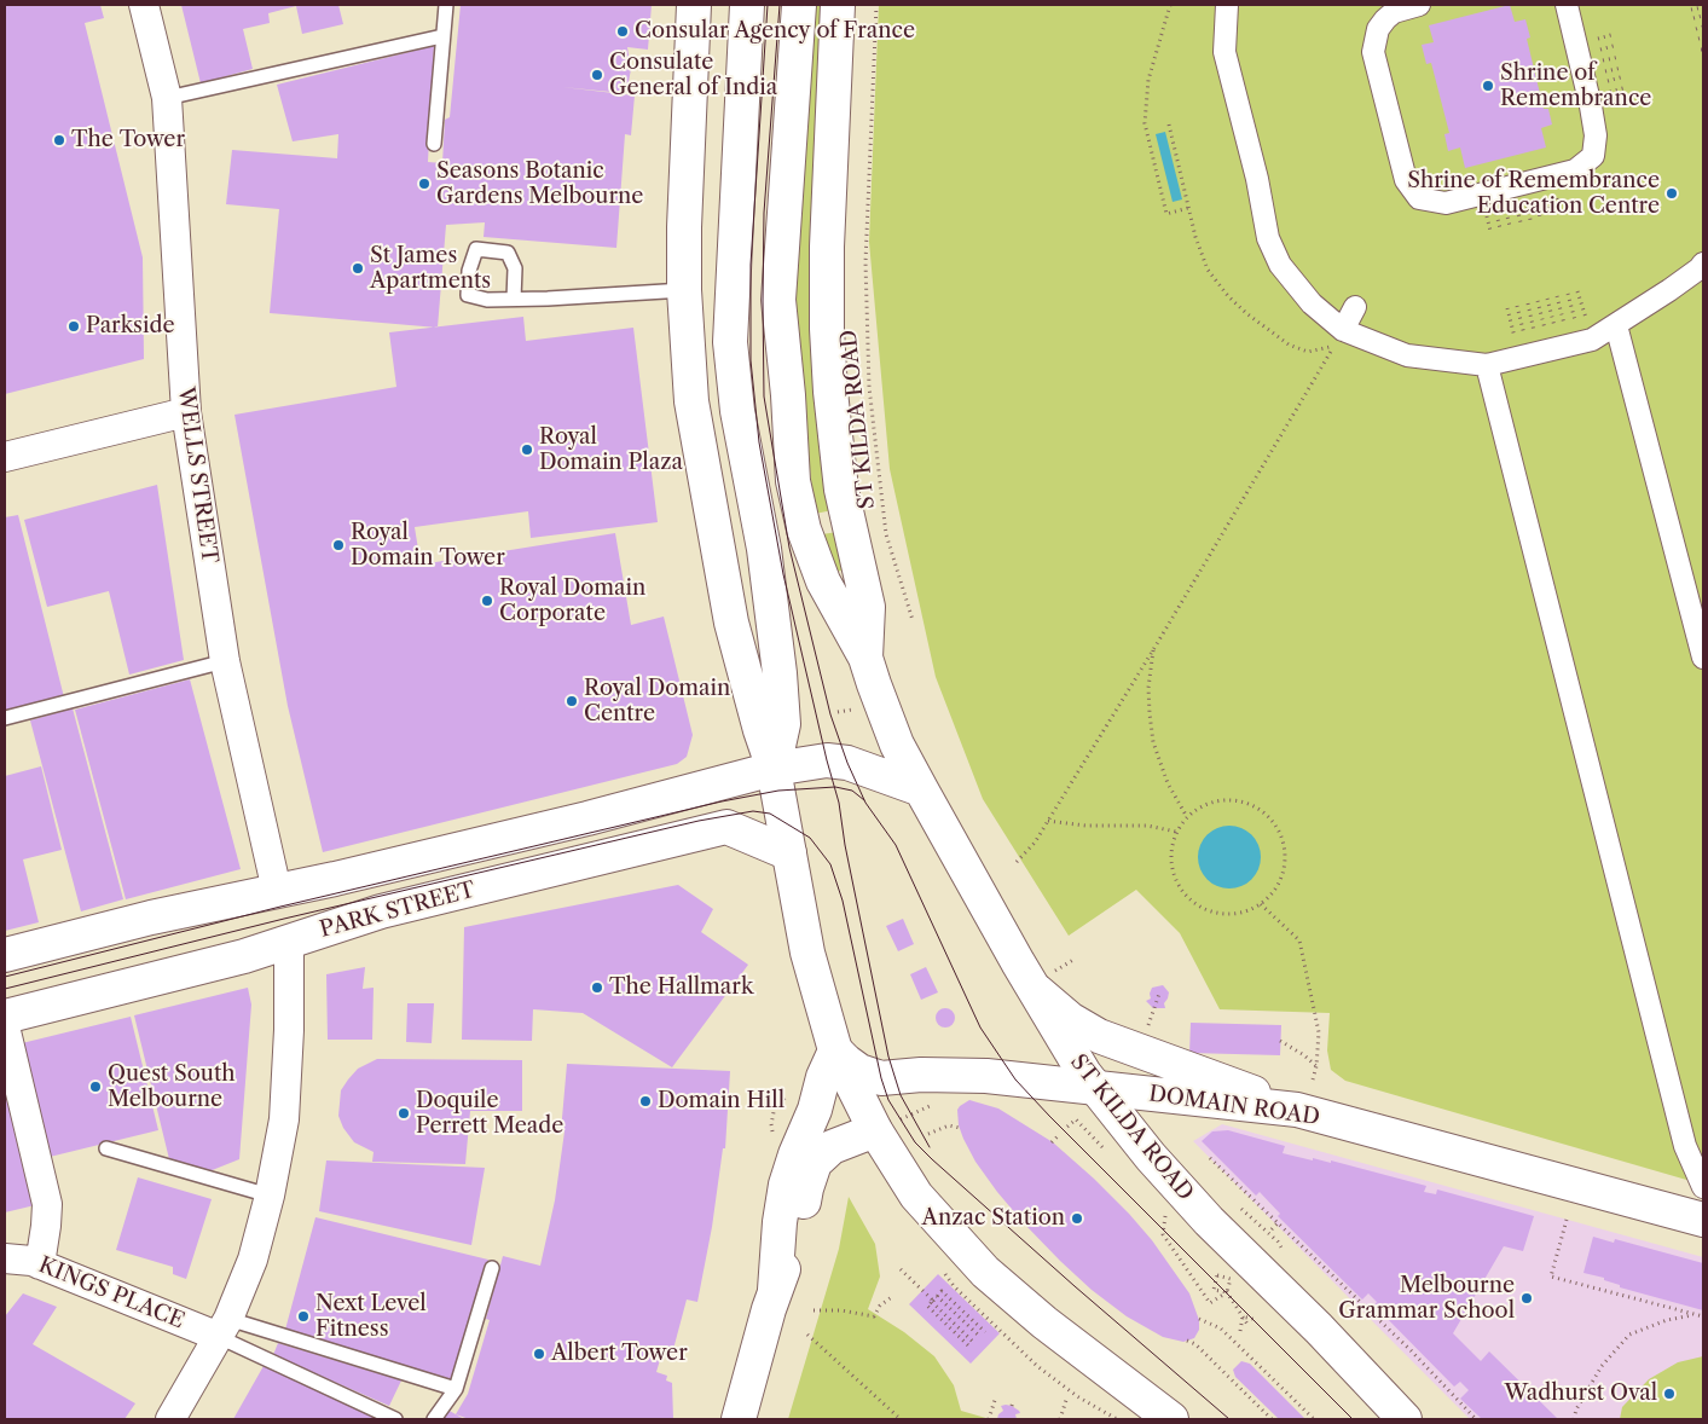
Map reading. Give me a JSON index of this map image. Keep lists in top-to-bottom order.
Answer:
{
  "streets": {
    "main road": [
      "ST KILDA ROAD",
      "WELLS STREET",
      "PARK STREET",
      "DOMAIN ROAD"
    ],
    "street": ["KINGS PLACE"]
  },
  "crossings": [
    ["ST KILDA ROAD", "PARK STREET"],
    ["ST KILDA ROAD", "DOMAIN ROAD"],
    ["WELLS STREET", "PARK STREET"]
  ],
  "places": [
    "Consular Agency of France",
    "Consulate General of India",
    "Shrine of Remembrance",
    "The Tower",
    "Seasons Botanic Gardens Melbourne",
    "Shrine of Remembrance Education Centre",
    "St James Apartments",
    "Parkside",
    "Royal Domain Plaza",
    "Royal Domain Tower",
    "Royal Domain Corporate",
    "Royal Domain Centre",
    "The Hallmark",
    "Quest South Melbourne",
    "Domain Hill",
    "Doquile Perrett Meade",
    "Anzac Station",
    "Melbourne Grammar School",
    "Next Level Fitness",
    "Albert Tower",
    "Wadhurst Oval"
  ]
}
